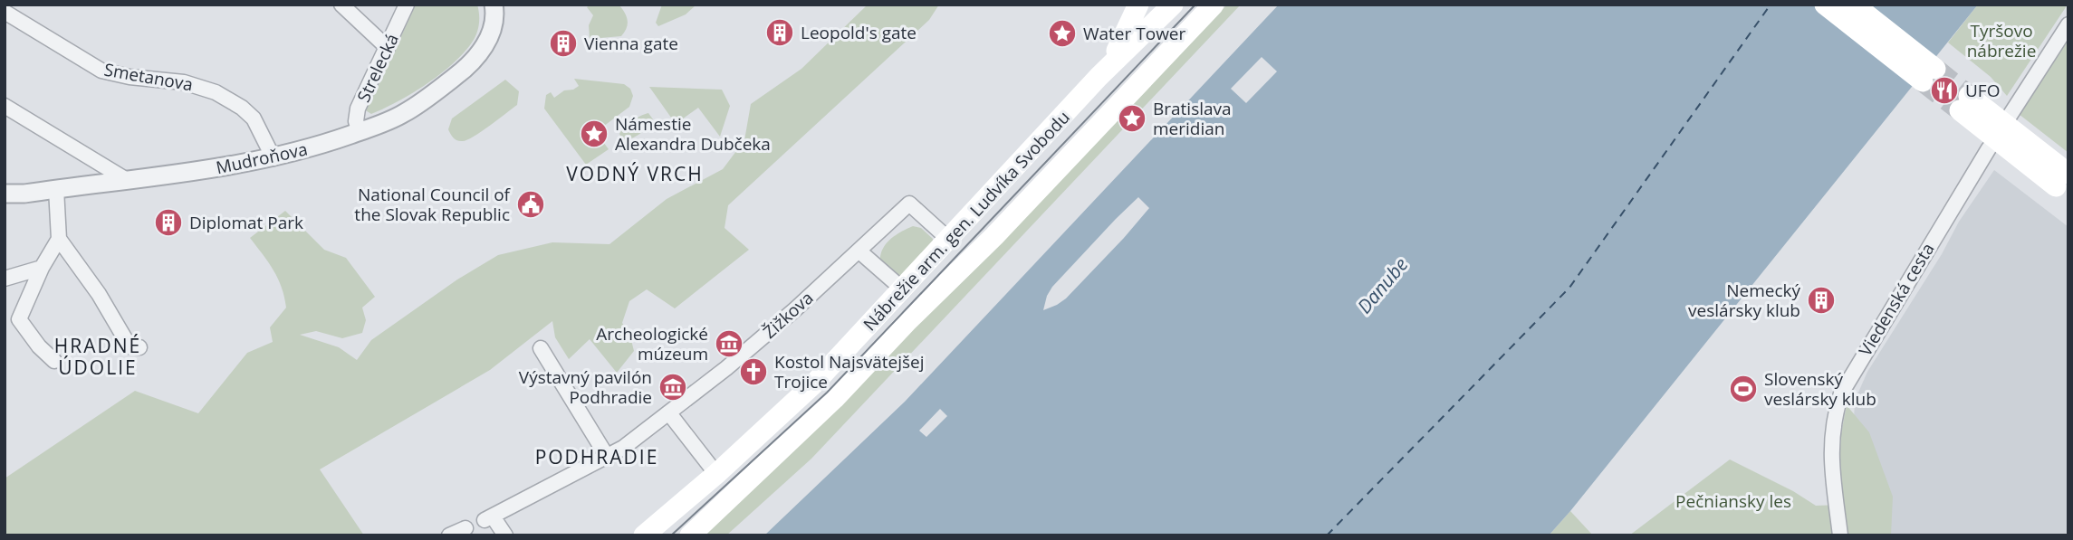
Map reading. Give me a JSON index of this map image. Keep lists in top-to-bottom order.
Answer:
{
  "streets": {
    "main road": ["Nábrežie arm. gen. Ludvíka Svobodu"],
    "street": [
      "Strelecká",
      "Smetanova",
      "Mudroňova",
      "Viedenská cesta",
      "Žižkova"
    ]
  },
  "crossings": [
    ["Strelecká", "Mudroňova"],
    ["Smetanova", "Mudroňova"],
    ["Nábrežie arm. gen. Ludvíka Svobodu", "Žižkova"]
  ],
  "districts": ["VODNÝ VRCH", "HRADNÉ ÚDOLIE", "PODHRADIE"],
  "water": ["Danube"],
  "parks": ["Tyršovo nábrežie", "Pečniansky les"],
  "places": {
    "building": [
      "Leopold's gate",
      "Vienna gate",
      "Diplomat Park",
      "Nemecký veslársky klub"
    ],
    "place": ["Water Tower", "Bratislava meridian", "Námestie Alexandra Dubčeka"],
    "restaurant": ["UFO"],
    "public building": ["National Council of the Slovak Republic"],
    "museum": ["Archeologické múzeum", "Výstavný pavilón Podhradie"],
    "church": ["Kostol Najsvätejšej Trojice"],
    "sports": ["Slovenský veslársky klub"]
  }
}
